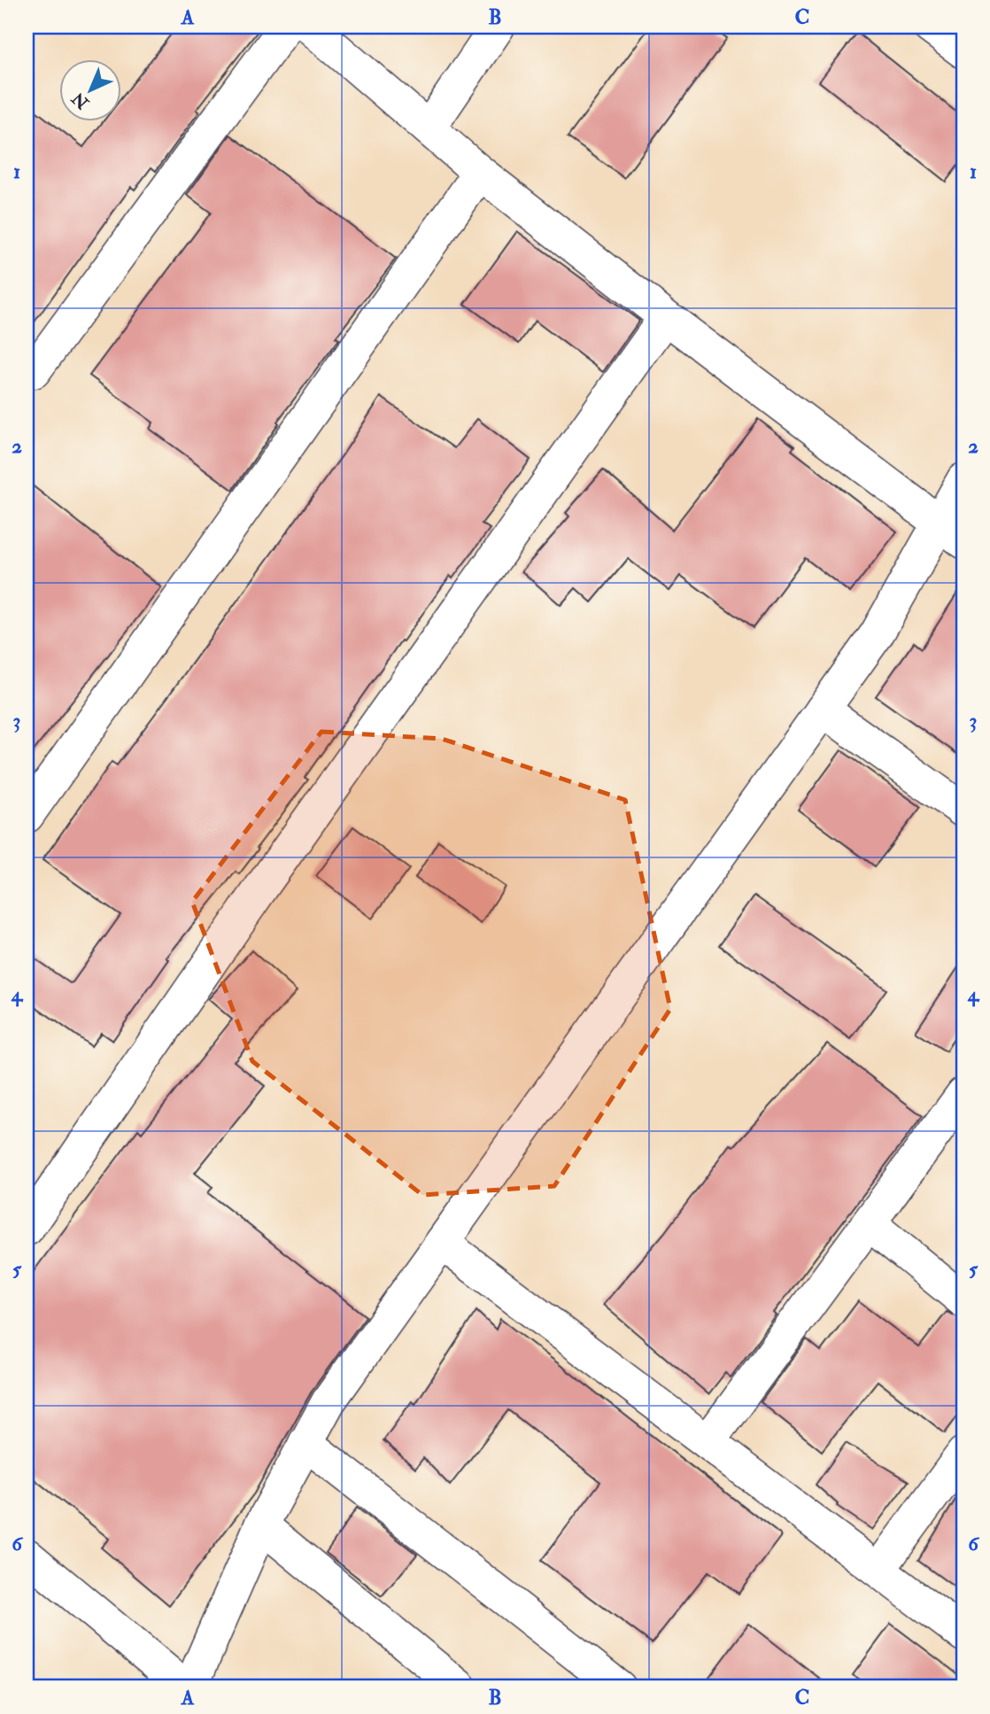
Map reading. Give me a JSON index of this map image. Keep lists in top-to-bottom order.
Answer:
{
  "north": "bottom left",
  "grid": {
    "columns": ["A", "B", "C"],
    "rows": [
      "1",
      "2",
      "3",
      "4",
      "5",
      "6"
    ]
  }
}
